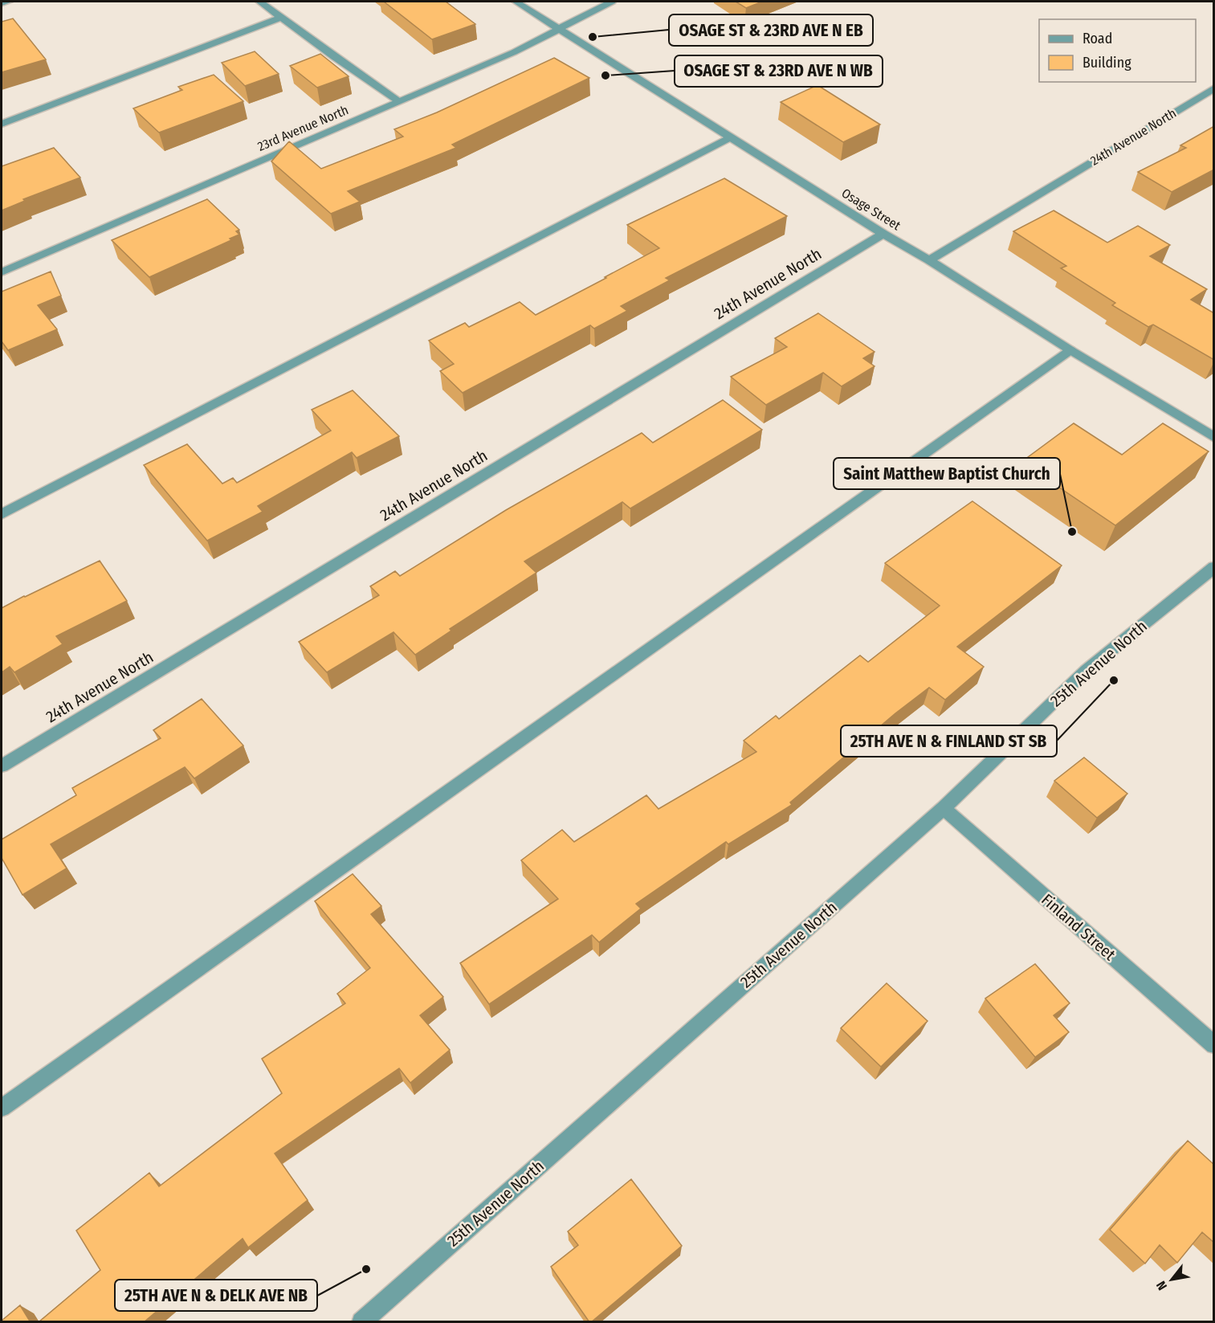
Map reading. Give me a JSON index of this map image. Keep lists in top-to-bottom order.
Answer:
{
  "streets": {
    "street": [
      "23rd Avenue North",
      "24th Avenue North",
      "Osage Street",
      "25th Avenue North",
      "Finland Street"
    ]
  },
  "crossings": [
    ["23rd Avenue North", "Osage Street"],
    ["24th Avenue North", "Osage Street"],
    ["25th Avenue North", "Finland Street"]
  ],
  "places": [
    "OSAGE ST & 23RD AVE N EB",
    "OSAGE ST & 23RD AVE N WB",
    "Saint Matthew Baptist Church",
    "25TH AVE N & FINLAND ST SB",
    "25TH AVE N & DELK AVE NB"
  ],
  "legend": ["Road", "Building"],
  "north": "bottom left"
}
